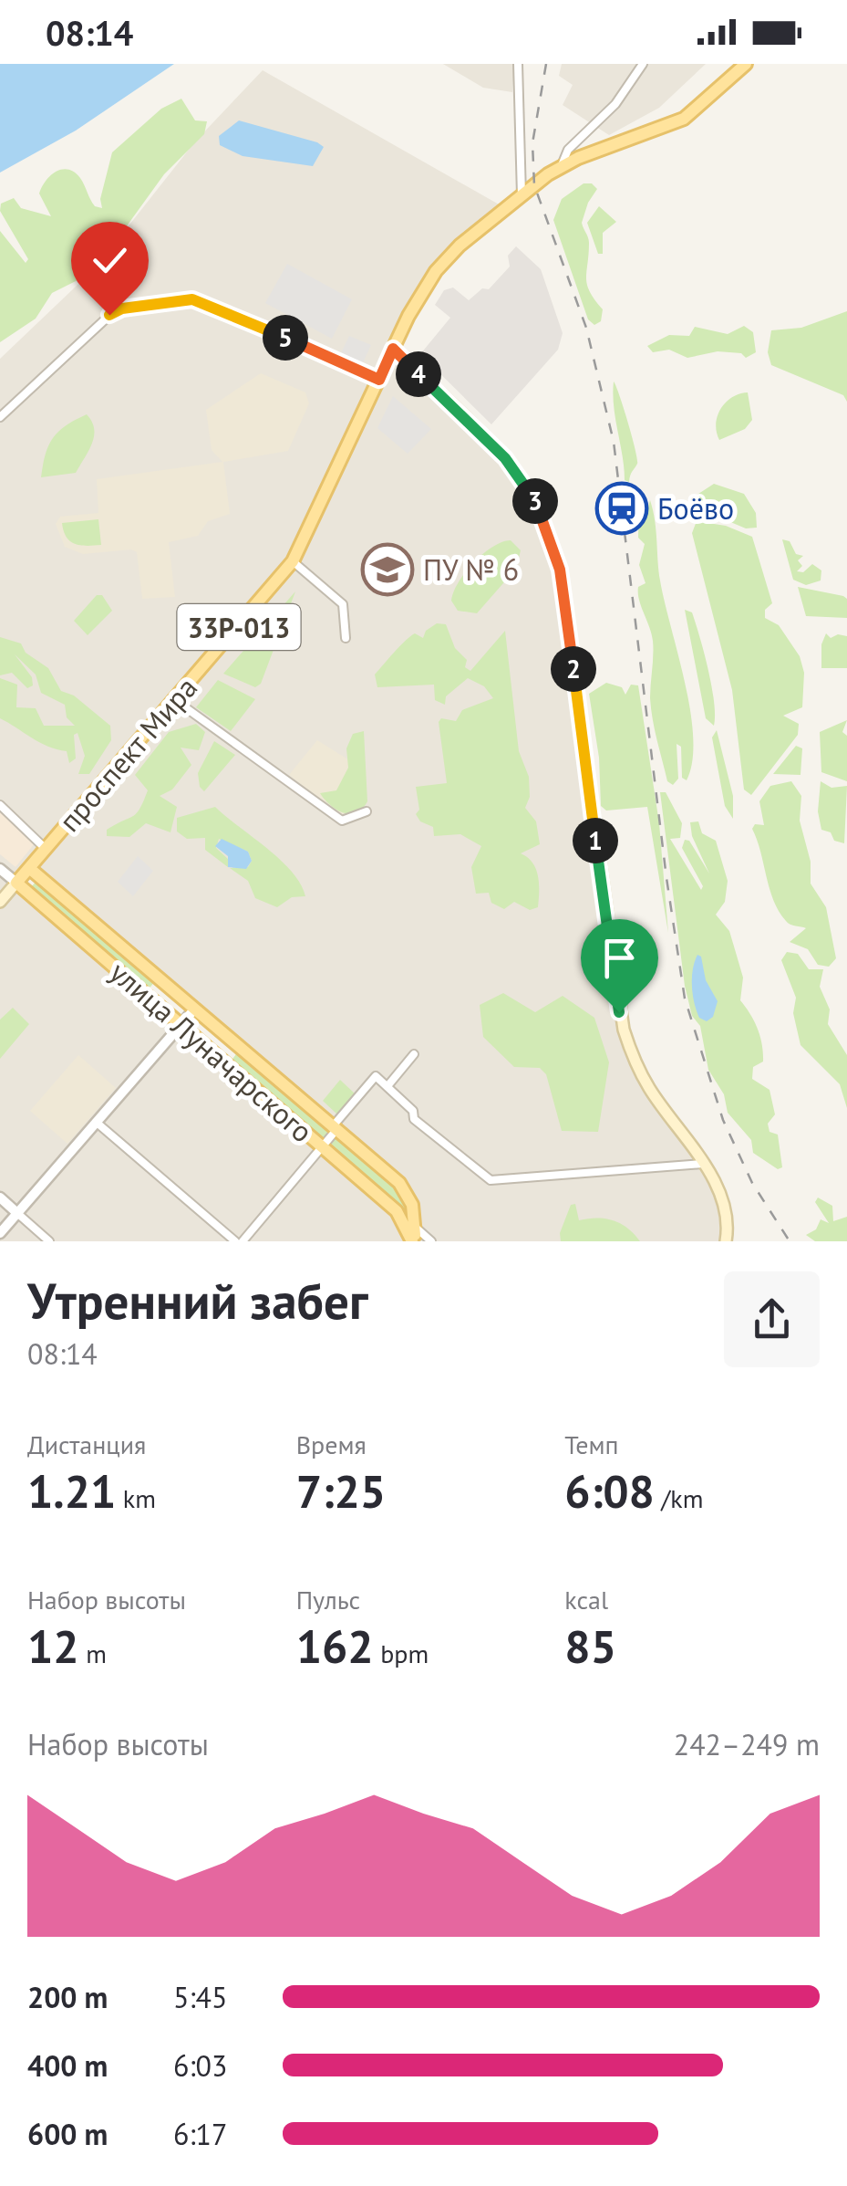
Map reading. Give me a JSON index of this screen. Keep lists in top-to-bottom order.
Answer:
{
  "streets": {
    "main road": ["33Р-013", "проспект Мира", "улица Луначарского"]
  },
  "crossings": [
    ["33Р-013", "проспект Мира"],
    ["проспект Мира", "улица Луначарского"]
  ],
  "places": {
    "station": ["Боёво"],
    "school or university": ["ПУ № 6"]
  },
  "page": {
    "status": "08:14",
    "pins": [
      "5",
      "4",
      "3",
      "2",
      "1"
    ],
    "heading": ["Утренний забег", "08:14"],
    "stats": [
      ["Дистанция", "1.21 km"],
      ["Время", "7:25"],
      ["Темп", "6:08 /km"],
      ["Набор высоты", "12 m"],
      ["Пульс", "162 bpm"],
      ["kcal", "85"]
    ],
    "chart": ["Набор высоты", "242–249 m"],
    "list": [
      {
        "name": "200 m",
        "note": "5:45"
      },
      {
        "name": "400 m",
        "note": "6:03"
      },
      {
        "name": "600 m",
        "note": "6:17"
      }
    ]
  }
}
